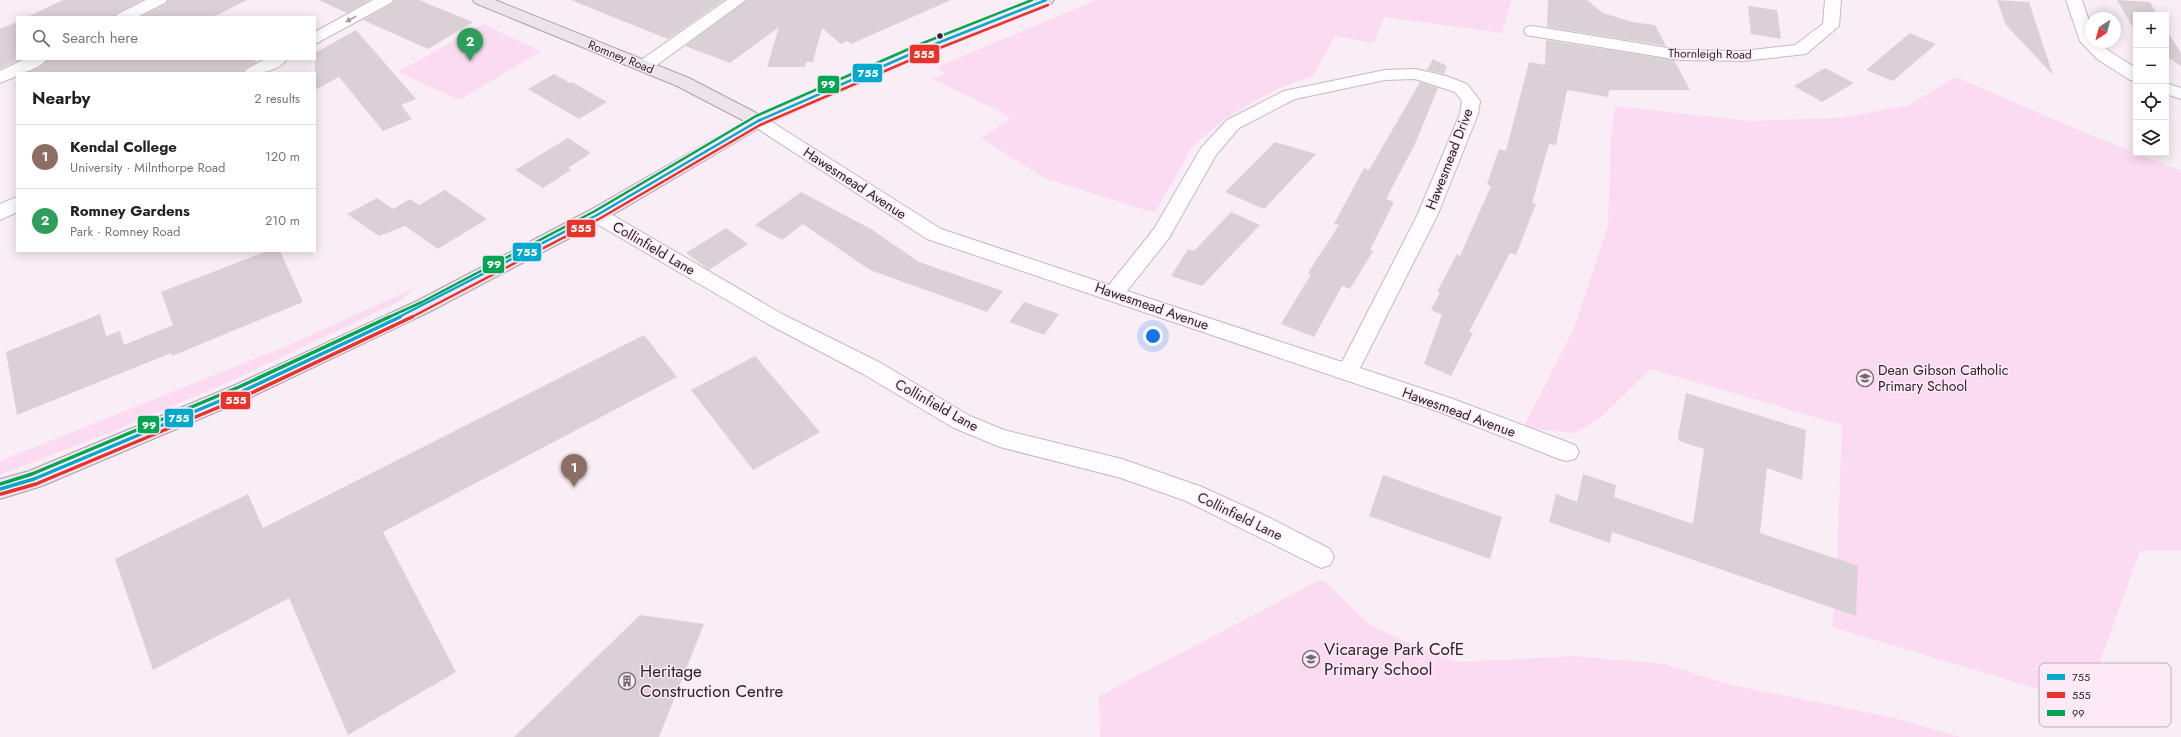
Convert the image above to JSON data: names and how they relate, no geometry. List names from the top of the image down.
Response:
{
  "streets": {
    "main road": ["Romney Road"],
    "street": [
      "Thornleigh Road",
      "Hawesmead Drive",
      "Hawesmead Avenue",
      "Collinfield Lane"
    ]
  },
  "crossings": [
    ["Romney Road", "Hawesmead Avenue"],
    ["Hawesmead Drive", "Hawesmead Avenue"]
  ],
  "places": {
    "school or university": ["Dean Gibson Catholic Primary School", "Vicarage Park CofE Primary School"],
    "building": ["Heritage Construction Centre"]
  },
  "lines": ["transit line 755", "transit line 99", "transit line 555"],
  "legend": ["755", "555", "99"],
  "north": "bottom left",
  "page": {
    "map_buttons": ["+", "−"],
    "search": "Search here",
    "pins": ["2", "1"],
    "heading": ["Nearby", "2 results"],
    "list": [
      {
        "mark": "1",
        "name": "Kendal College",
        "note": "University · Milnthorpe Road",
        "value": "120 m"
      },
      {
        "mark": "2",
        "name": "Romney Gardens",
        "note": "Park · Romney Road",
        "value": "210 m"
      }
    ]
  }
}
